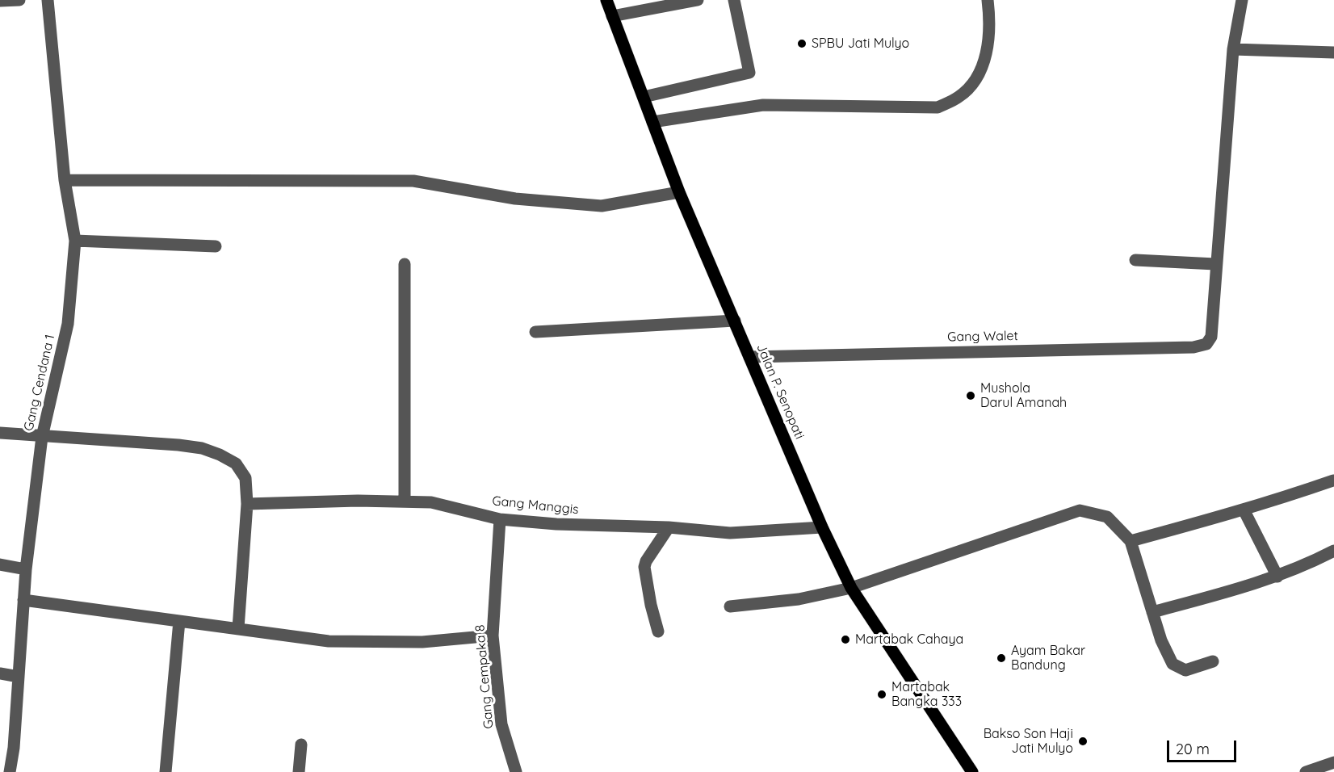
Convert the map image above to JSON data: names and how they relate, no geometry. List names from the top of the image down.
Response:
{
  "streets": {
    "main road": ["Jalan P. Senopati"],
    "street": [
      "Gang Walet",
      "Gang Cendana 1",
      "Gang Manggis",
      "Gang Cempaka 8"
    ]
  },
  "crossings": [
    ["Gang Walet", "Jalan P. Senopati"],
    ["Jalan P. Senopati", "Gang Manggis"],
    ["Gang Manggis", "Gang Cempaka 8"]
  ],
  "places": [
    "SPBU Jati Mulyo",
    "Mushola Darul Amanah",
    "Martabak Cahaya",
    "Ayam Bakar Bandung",
    "Martabak Bangka 333",
    "Bakso Son Haji Jati Mulyo"
  ],
  "scale_bar": "20 m"
}
